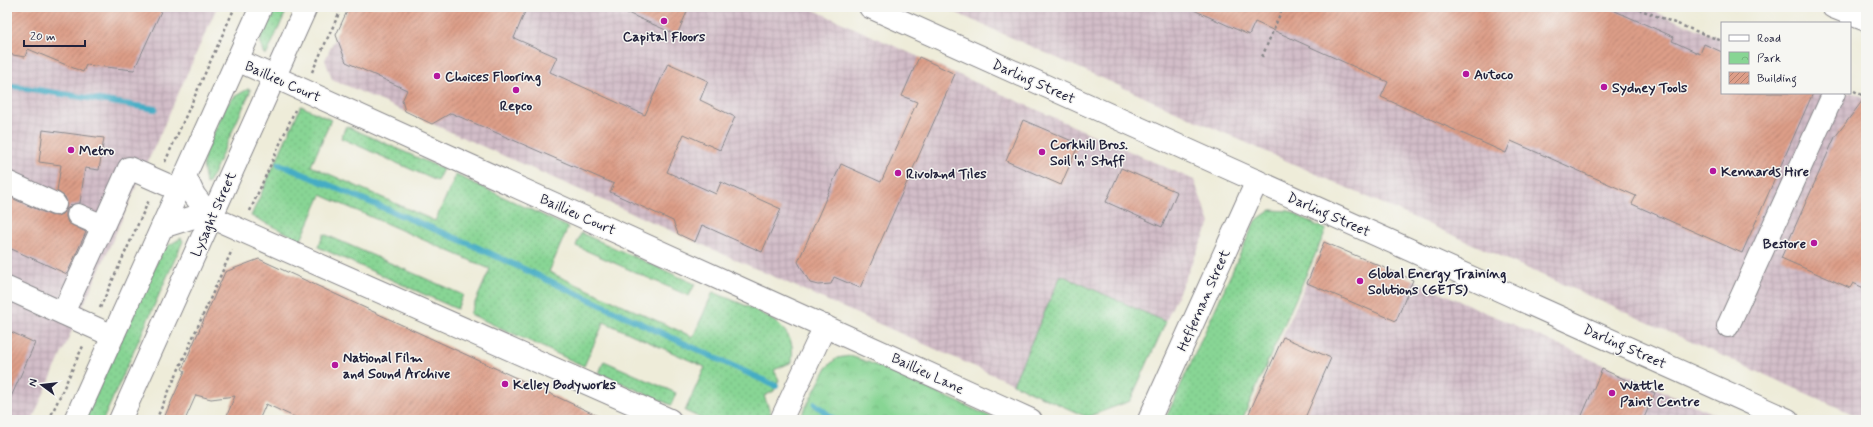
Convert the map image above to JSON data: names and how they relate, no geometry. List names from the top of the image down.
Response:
{
  "streets": {
    "street": [
      "Baillieu Court",
      "Darling Street",
      "Lysaght Street",
      "Heffernan Street",
      "Baillieu Lane"
    ]
  },
  "crossings": [
    ["Baillieu Court", "Lysaght Street"],
    ["Baillieu Court", "Baillieu Lane"],
    ["Darling Street", "Heffernan Street"]
  ],
  "places": [
    "Capital Floors",
    "Autoco",
    "Choices Flooring",
    "Sydney Tools",
    "Repco",
    "Metro",
    "Corkhill Bros. Soil 'n' Stuff",
    "Kennards Hire",
    "Rivoland Tiles",
    "Bestore",
    "Global Energy Training Solutions (GETS)",
    "National Film and Sound Archive",
    "Kelley Bodyworks",
    "Wattle Paint Centre"
  ],
  "legend": ["Road", "Park", "Building"],
  "scale_bar": "20 m",
  "north": "left"
}
